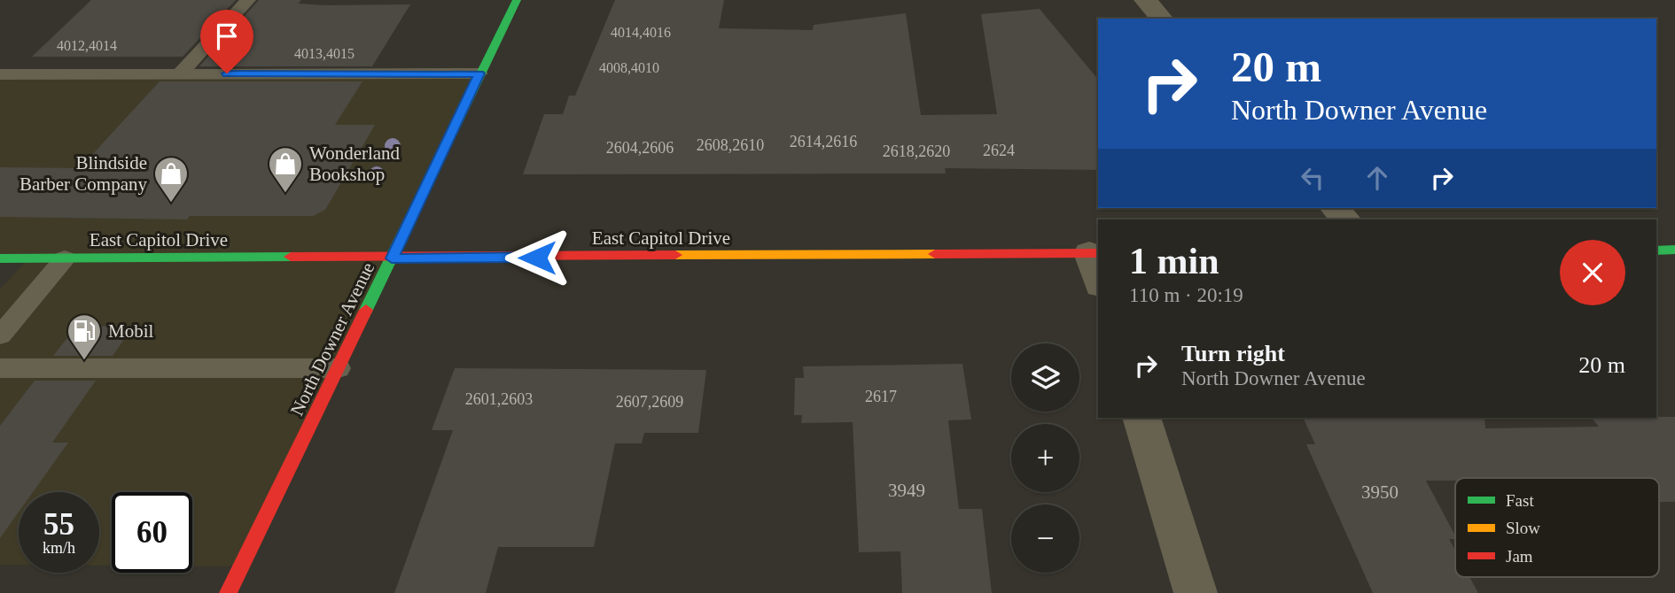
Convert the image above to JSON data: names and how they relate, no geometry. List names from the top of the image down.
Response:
{
  "streets": {
    "main road": ["East Capitol Drive", "North Downer Avenue"]
  },
  "crossings": [
    ["East Capitol Drive", "North Downer Avenue"]
  ],
  "places": {
    "shop": ["Wonderland Bookshop", "Blindside Barber Company"],
    "fuel station": ["Mobil"]
  },
  "house_numbers": [
    "4014,4016",
    "4012,4014",
    "4013,4015",
    "4008,4010",
    "2614,2616",
    "2608,2610",
    "2604,2606",
    "2624",
    "2618,2620",
    "2617",
    "2601,2603",
    "2607,2609",
    "3949",
    "3950"
  ],
  "legend": ["Fast", "Slow", "Jam"],
  "page": {
    "turn": ["20 m", "North Downer Avenue"],
    "heading": ["1 min", "110 m · 20:19"],
    "list": [
      {
        "name": "Turn right",
        "note": "North Downer Avenue",
        "value": "20 m"
      }
    ],
    "map_buttons": ["+", "−"],
    "speed": "55 km/h",
    "limit": "60"
  }
}
